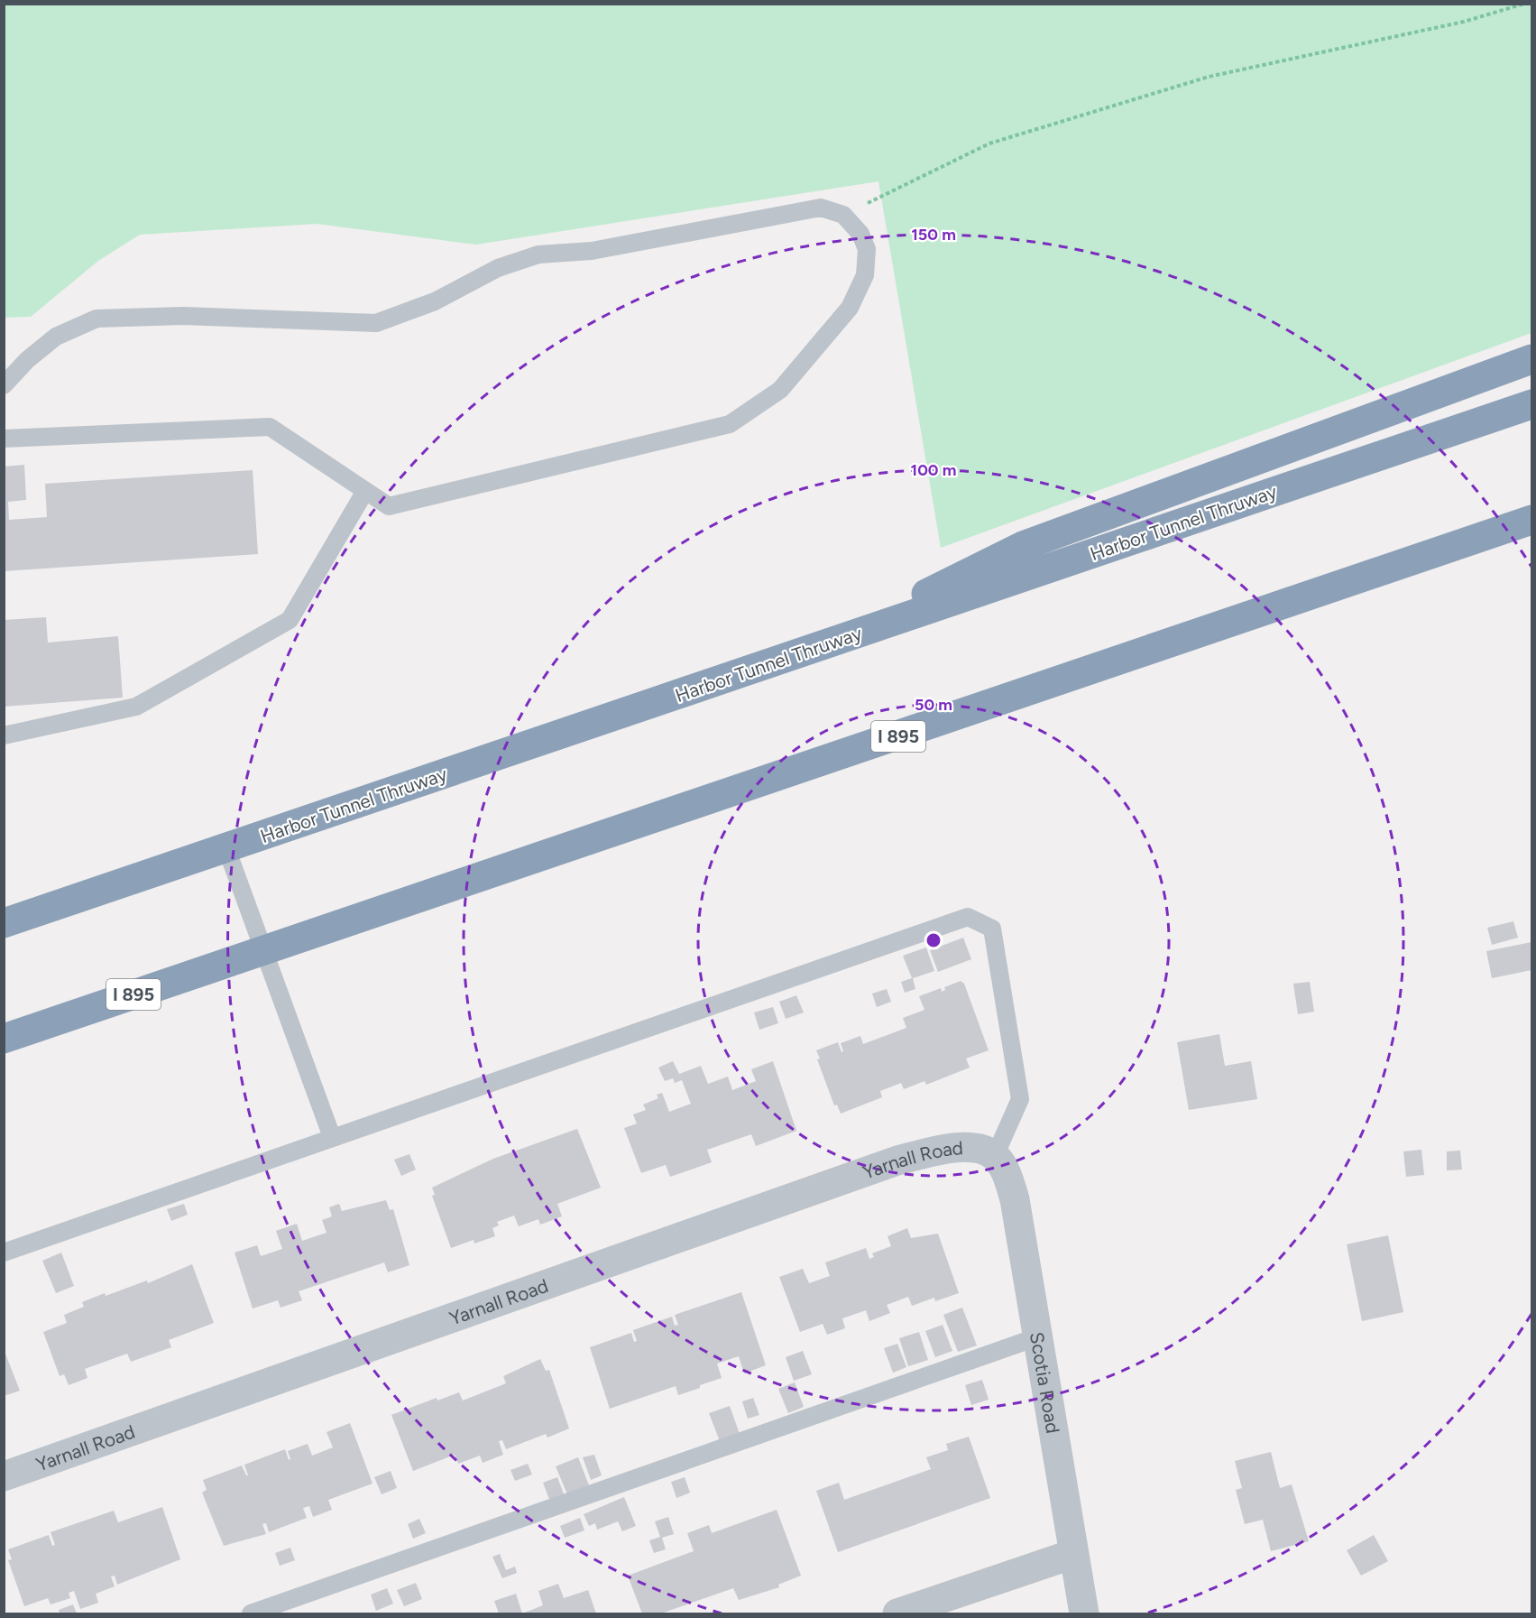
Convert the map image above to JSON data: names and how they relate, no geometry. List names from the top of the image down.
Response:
{
  "streets": {
    "highway": ["Harbor Tunnel Thruway", "I 895"],
    "street": ["Yarnall Road", "Scotia Road"]
  },
  "crossings": [
    ["Yarnall Road", "Scotia Road"]
  ],
  "rings": ["150 m", "100 m", "50 m"]
}
